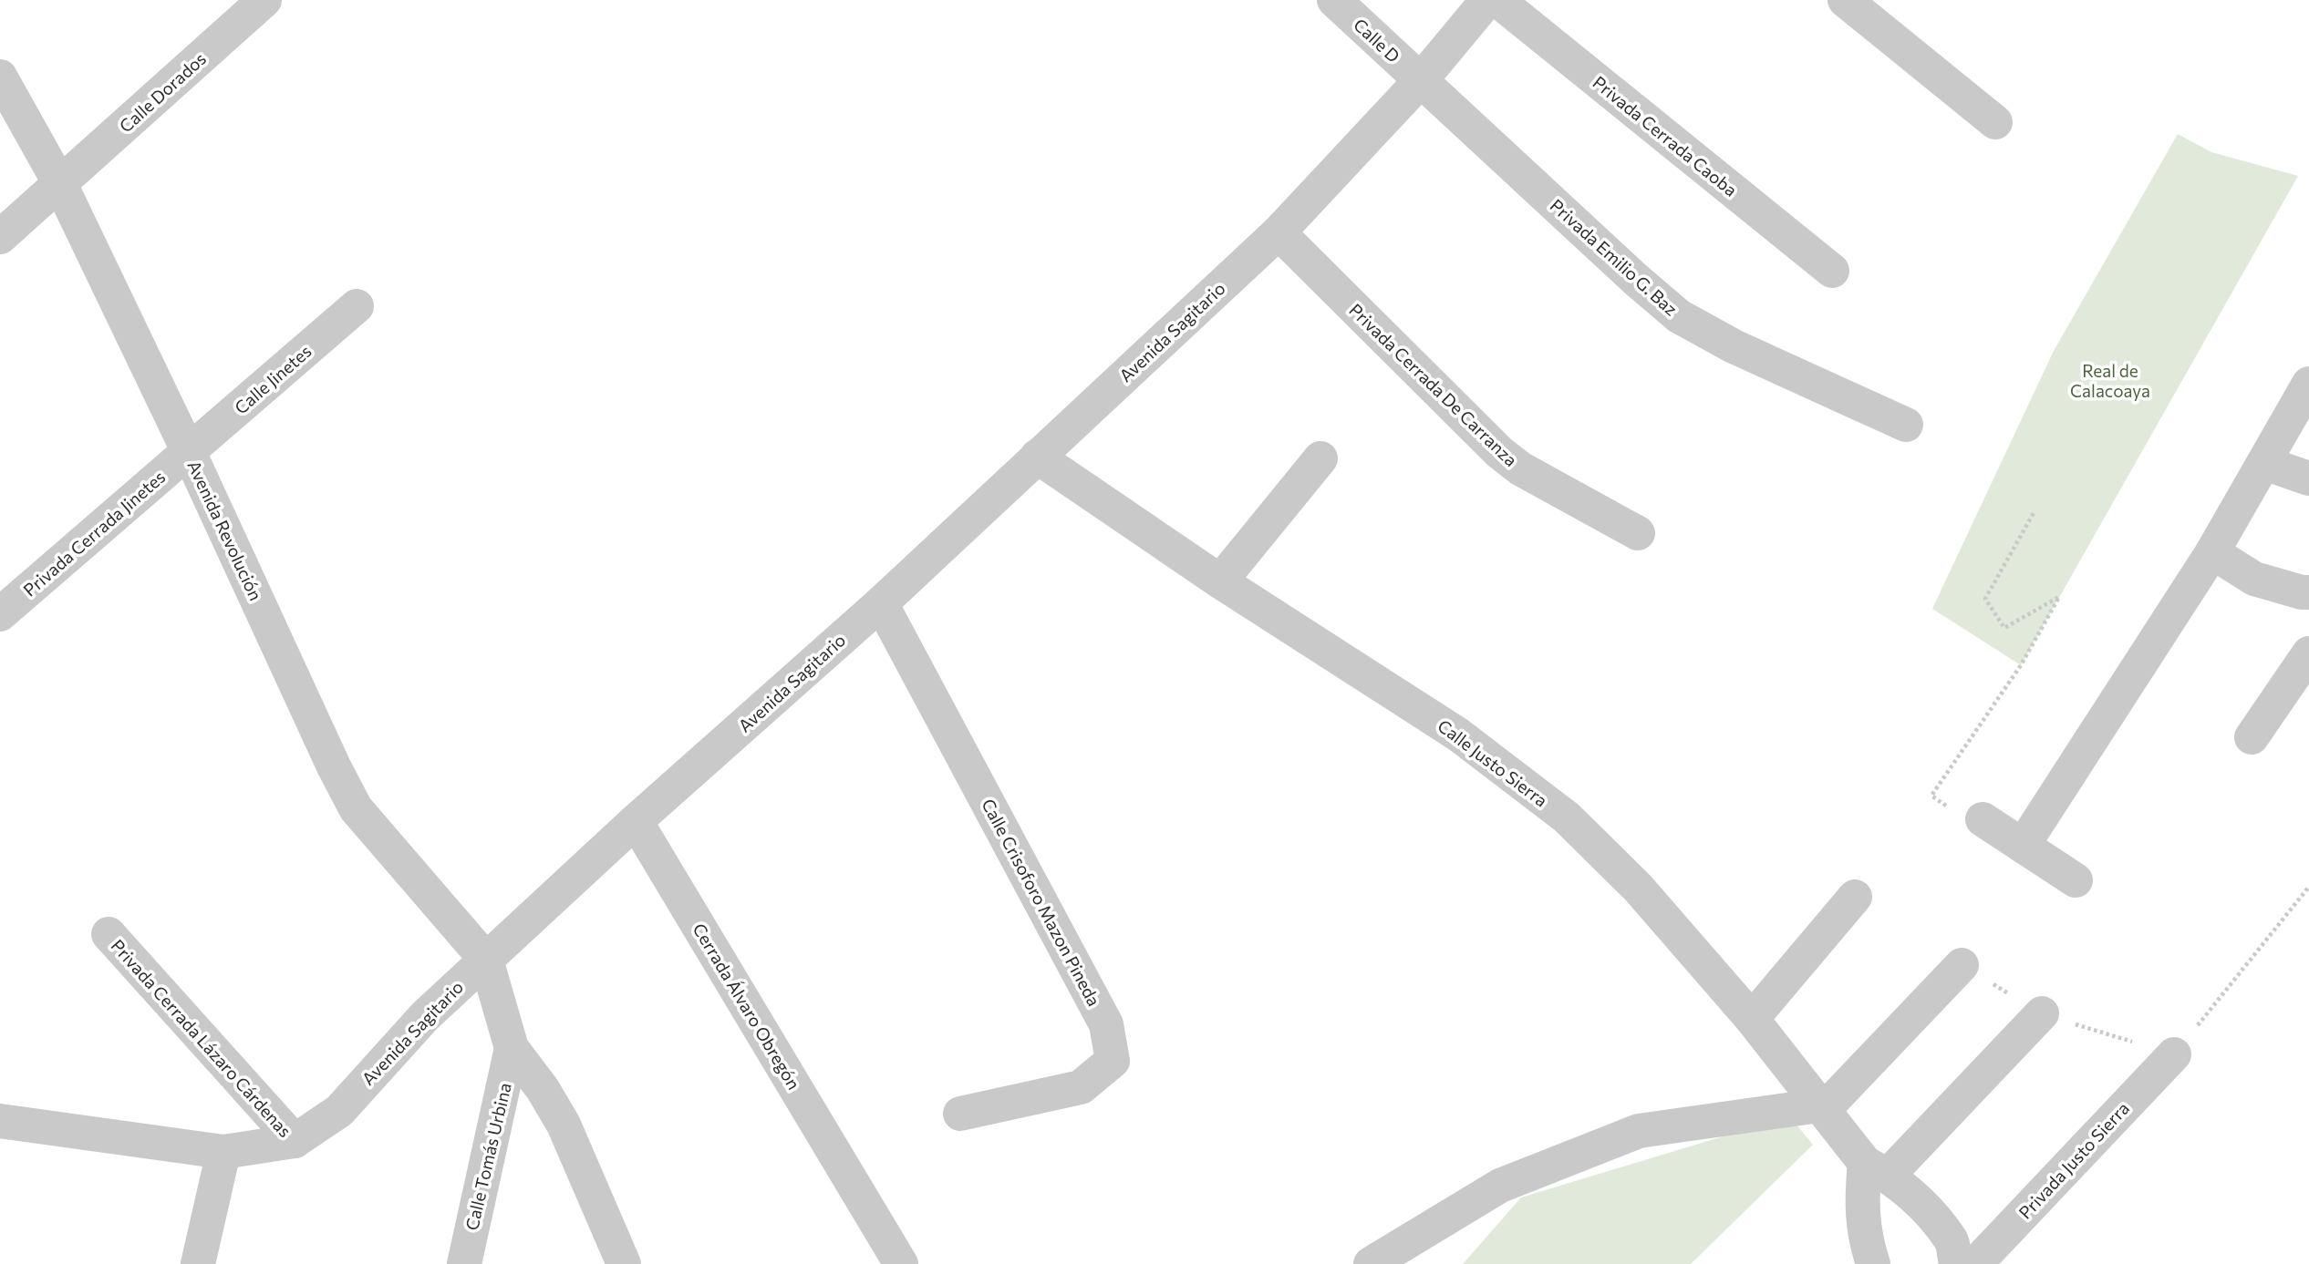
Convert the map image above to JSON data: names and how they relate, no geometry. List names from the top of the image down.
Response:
{
  "streets": {
    "street": [
      "Calle D",
      "Calle Dorados",
      "Privada Cerrada Caoba",
      "Privada Emilio G. Baz",
      "Avenida Sagitario",
      "Calle Jinetes",
      "Privada Cerrada De Carranza",
      "Avenida Revolución",
      "Privada Cerrada Jinetes",
      "Calle Justo Sierra",
      "Calle Crisoforo Mazon Pineda",
      "Cerrada Álvaro Obregón",
      "Privada Cerrada Lázaro Cárdenas",
      "Calle Tomás Urbina",
      "Privada Justo Sierra"
    ]
  },
  "crossings": [
    ["Calle D", "Privada Emilio G. Baz"],
    ["Calle D", "Avenida Sagitario"],
    ["Calle Dorados", "Avenida Revolución"],
    ["Privada Emilio G. Baz", "Avenida Sagitario"],
    ["Avenida Sagitario", "Privada Cerrada De Carranza"],
    ["Avenida Sagitario", "Avenida Revolución"],
    ["Avenida Sagitario", "Calle Justo Sierra"],
    ["Avenida Sagitario", "Calle Crisoforo Mazon Pineda"],
    ["Avenida Sagitario", "Cerrada Álvaro Obregón"],
    ["Avenida Sagitario", "Privada Cerrada Lázaro Cárdenas"],
    ["Calle Jinetes", "Avenida Revolución"],
    ["Calle Jinetes", "Privada Cerrada Jinetes"],
    ["Avenida Revolución", "Privada Cerrada Jinetes"]
  ],
  "parks": ["Real de Calacoaya"]
}
